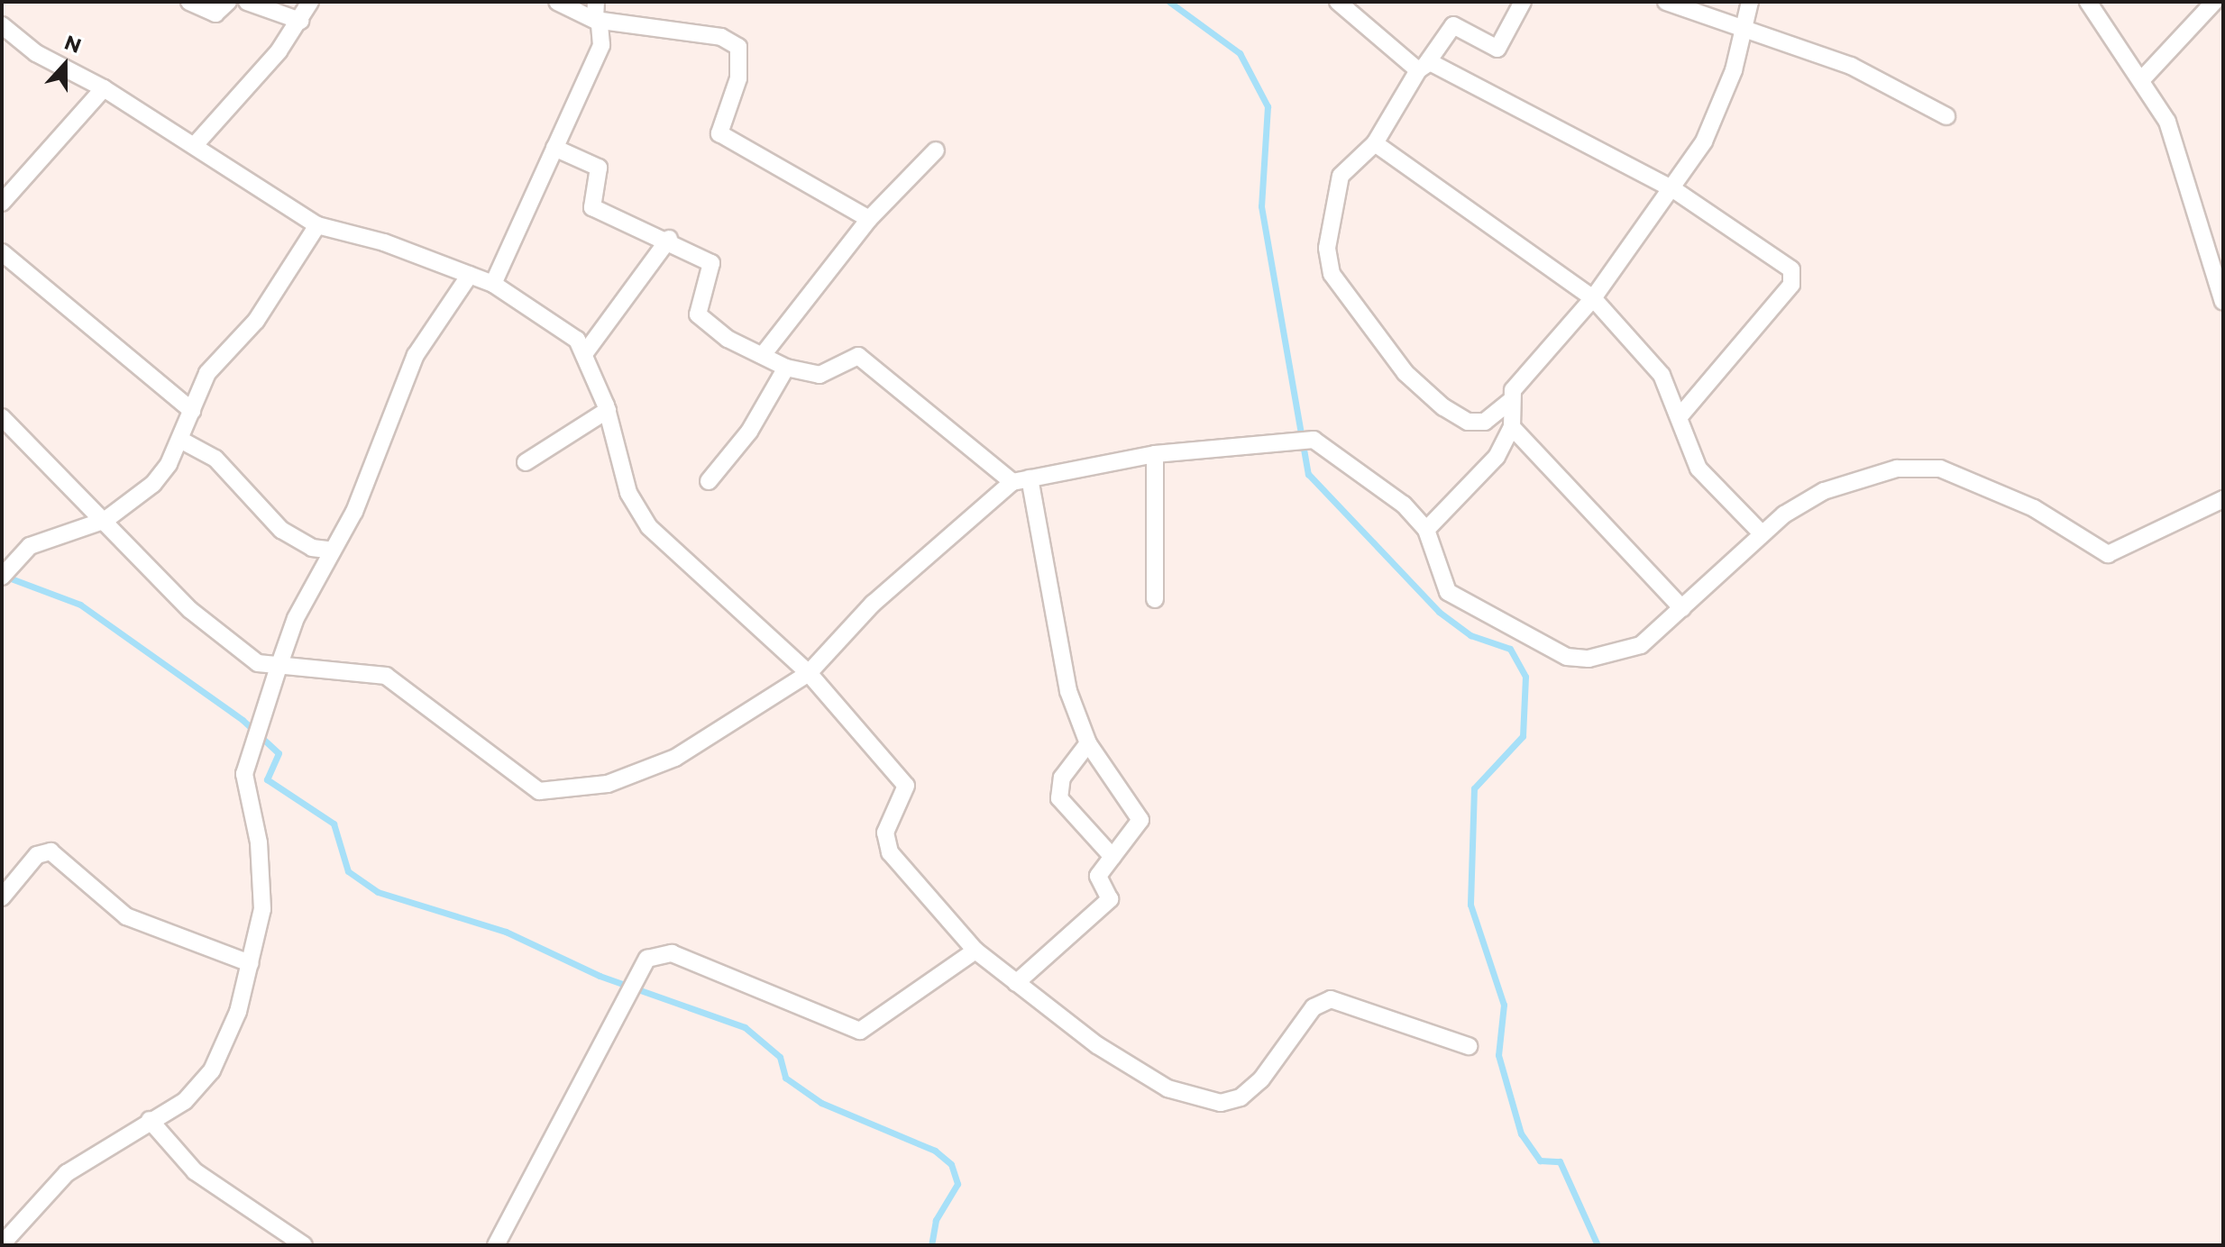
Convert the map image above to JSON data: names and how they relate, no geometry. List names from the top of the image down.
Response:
{
  "north": "top"
}
